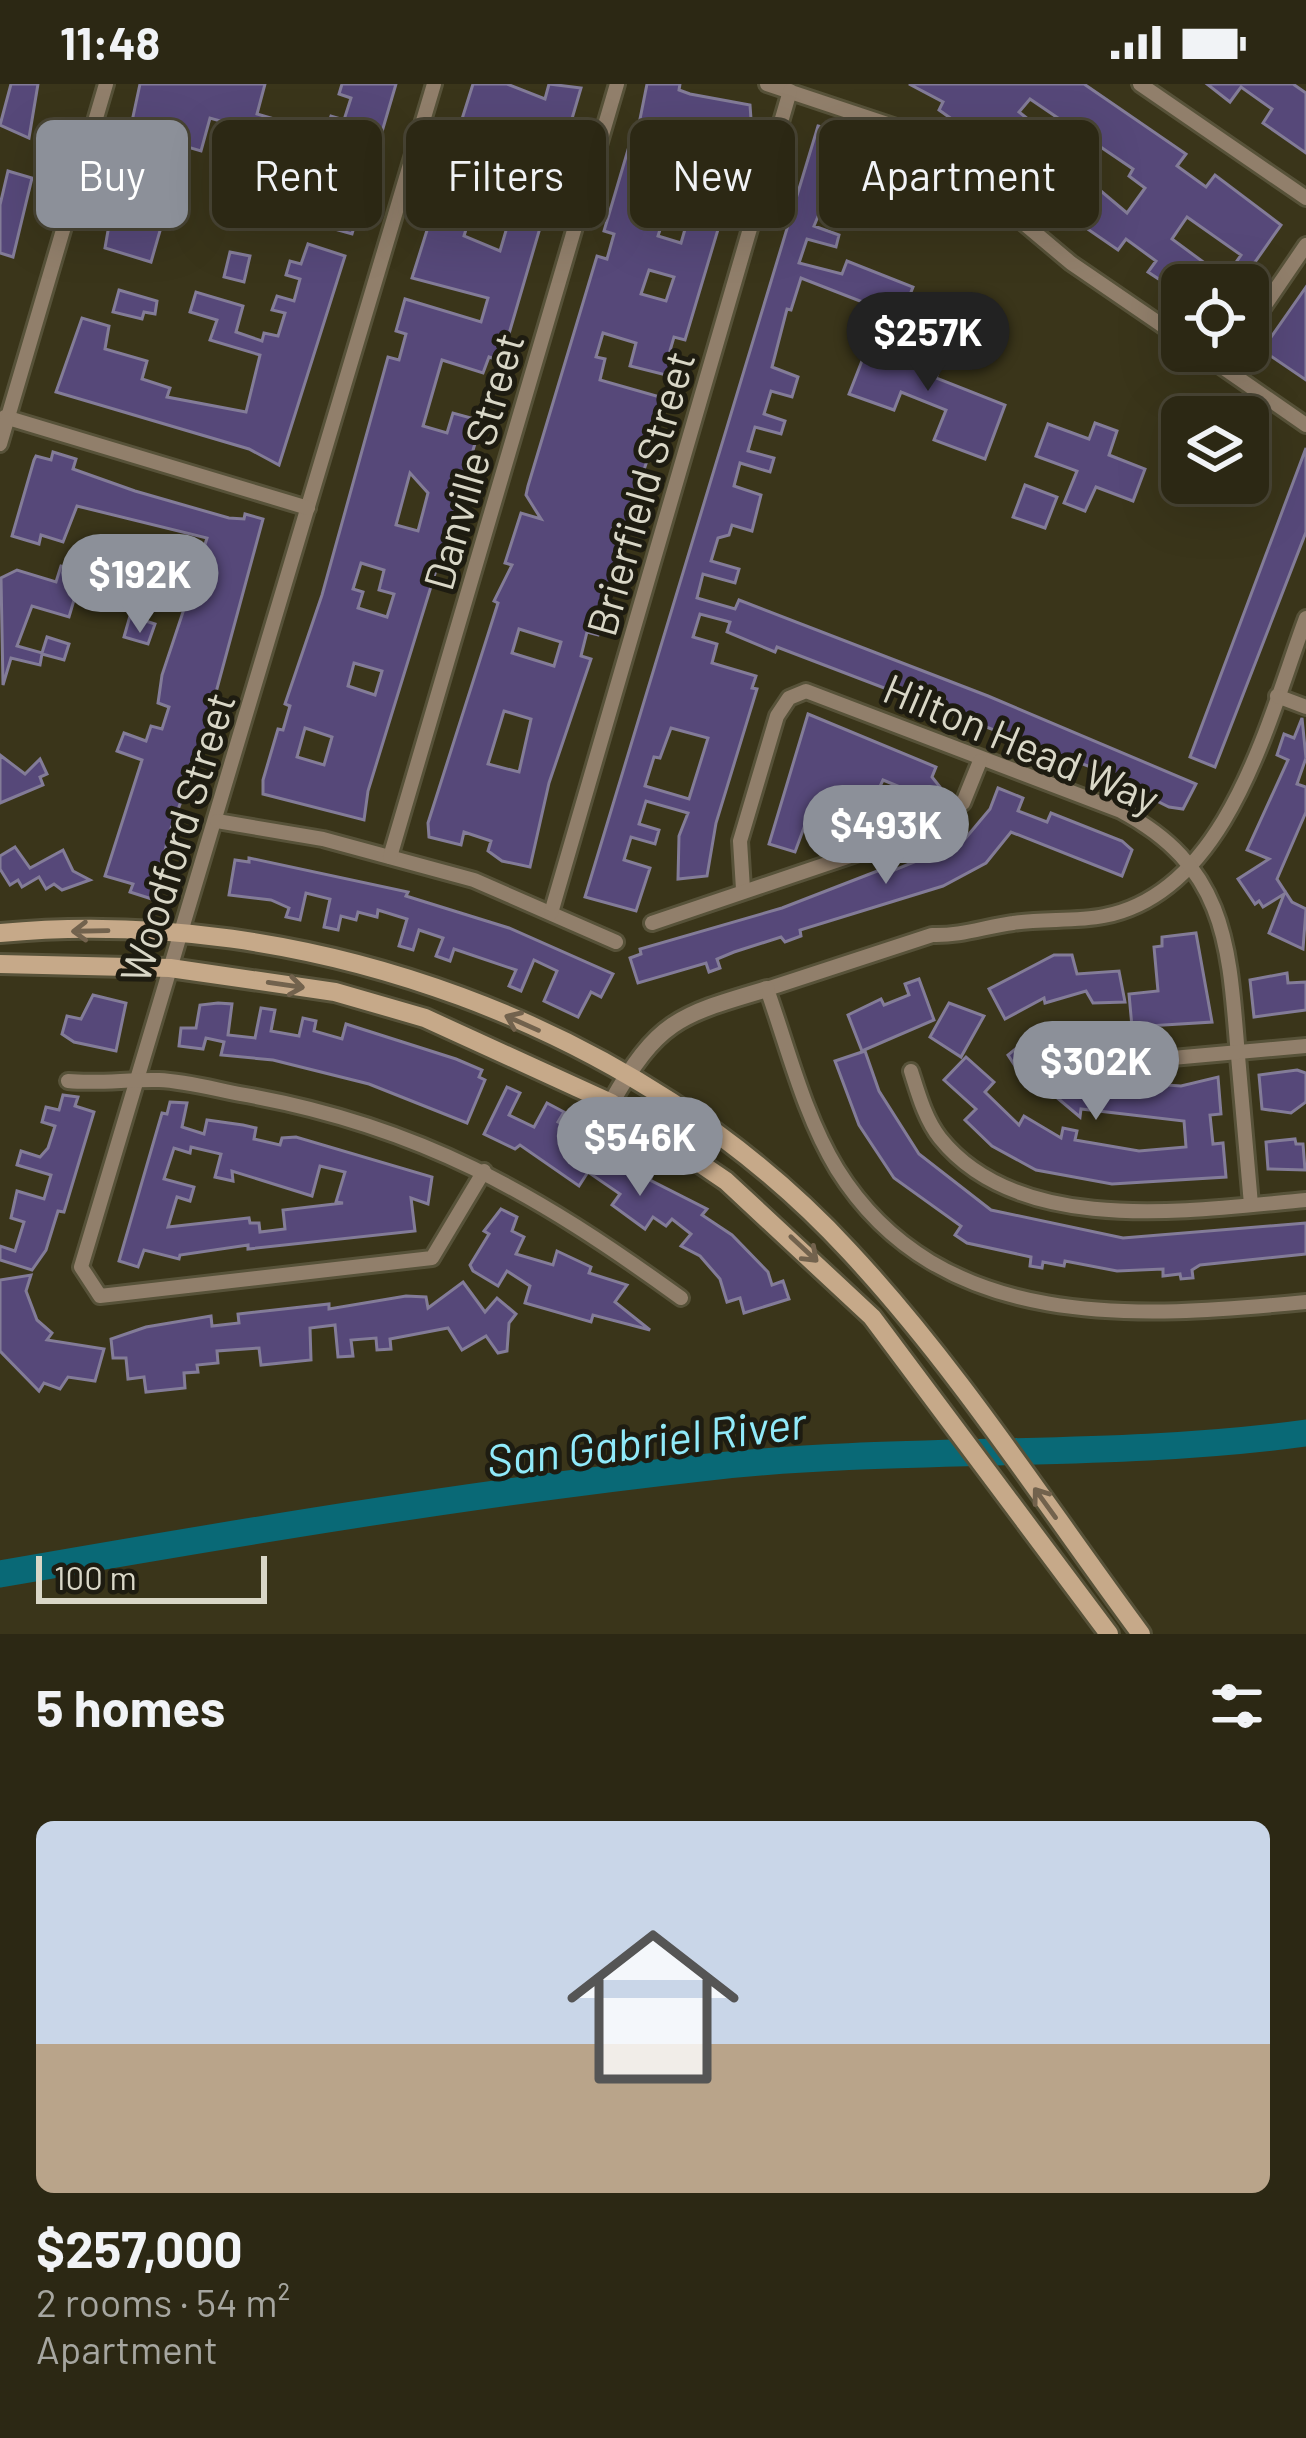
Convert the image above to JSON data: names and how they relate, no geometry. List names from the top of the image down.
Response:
{
  "streets": {
    "street": [
      "Danville Street",
      "Brierfield Street",
      "Hilton Head Way",
      "Woodford Street"
    ]
  },
  "water": ["San Gabriel River"],
  "scale_bar": "100 m",
  "page": {
    "status": "11:48",
    "chip": [
      "Buy",
      "Rent",
      "Filters",
      "New",
      "Apartment"
    ],
    "price": [
      "$257K",
      "$192K",
      "$493K",
      "$302K",
      "$546K"
    ],
    "scale": "100 m",
    "heading": "5 homes",
    "list": [
      {
        "name": "$257,000",
        "note": "2 rooms · 54 m² · Apartment"
      }
    ]
  }
}
